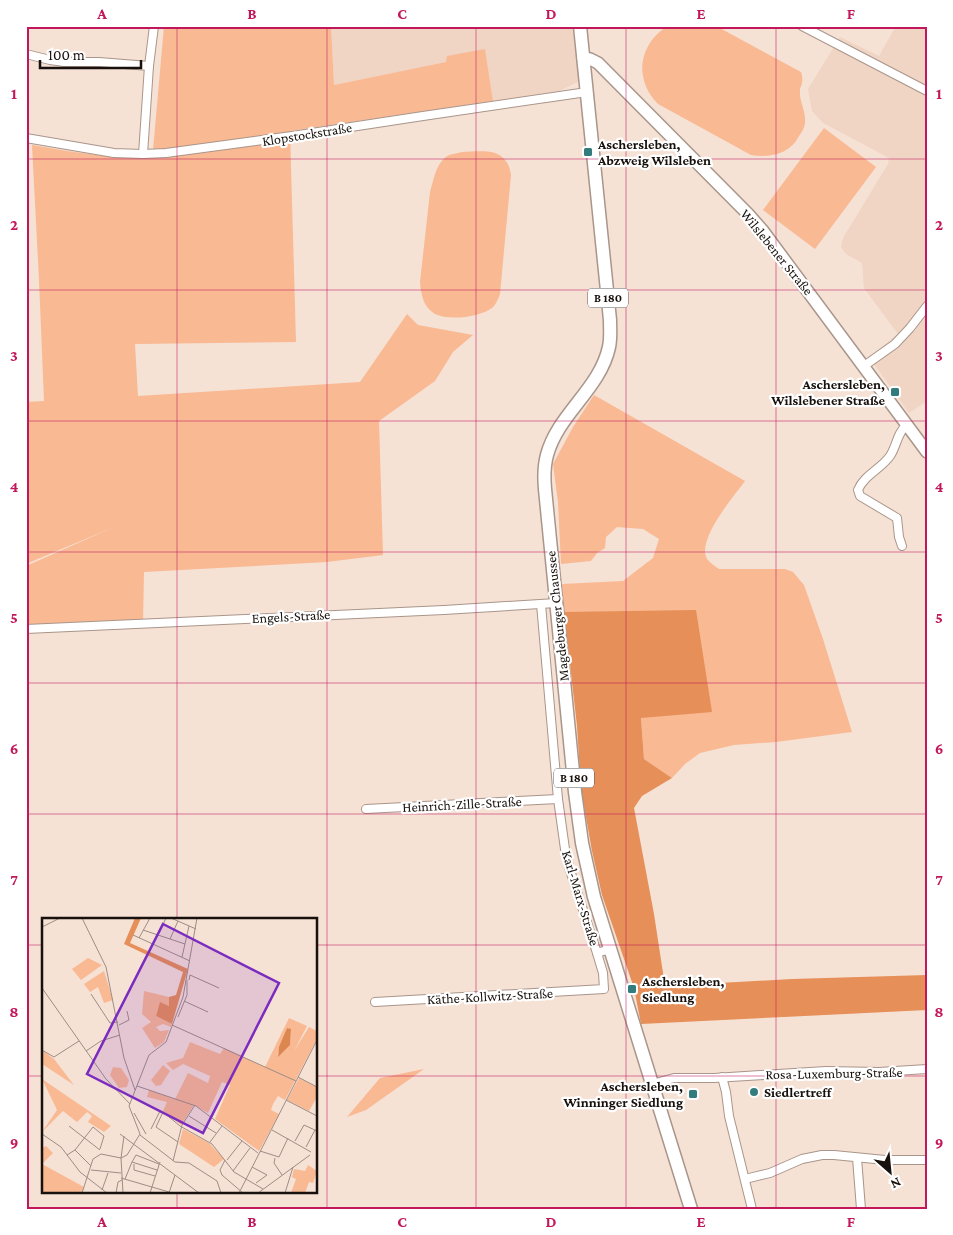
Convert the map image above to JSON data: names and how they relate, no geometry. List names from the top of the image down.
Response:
{
  "streets": {
    "main road": ["B 180", "Magdeburger Chaussee"],
    "street": [
      "Klopstockstraße",
      "Wilslebener Straße",
      "Engels-Straße",
      "Heinrich-Zille-Straße",
      "Karl-Marx-Straße",
      "Käthe-Kollwitz-Straße",
      "Rosa-Luxemburg-Straße"
    ]
  },
  "crossings": [
    ["Klopstockstraße", "Magdeburger Chaussee"],
    ["Wilslebener Straße", "Magdeburger Chaussee"],
    ["Engels-Straße", "Magdeburger Chaussee"],
    ["Engels-Straße", "Karl-Marx-Straße"],
    ["Magdeburger Chaussee", "Karl-Marx-Straße"],
    ["Magdeburger Chaussee", "Rosa-Luxemburg-Straße"],
    ["Heinrich-Zille-Straße", "Karl-Marx-Straße"],
    ["Karl-Marx-Straße", "Käthe-Kollwitz-Straße"]
  ],
  "places": {
    "transit": [
      "Aschersleben, Abzweig Wilsleben",
      "Aschersleben, Wilslebener Straße",
      "Aschersleben, Siedlung",
      "Aschersleben, Winninger Siedlung"
    ],
    "other": ["Siedlertreff"]
  },
  "scale_bar": "100 m",
  "north": "bottom right",
  "grid": {
    "columns": [
      "A",
      "B",
      "C",
      "D",
      "E",
      "F"
    ],
    "rows": [
      "1",
      "2",
      "3",
      "4",
      "5",
      "6",
      "7",
      "8",
      "9"
    ]
  }
}
